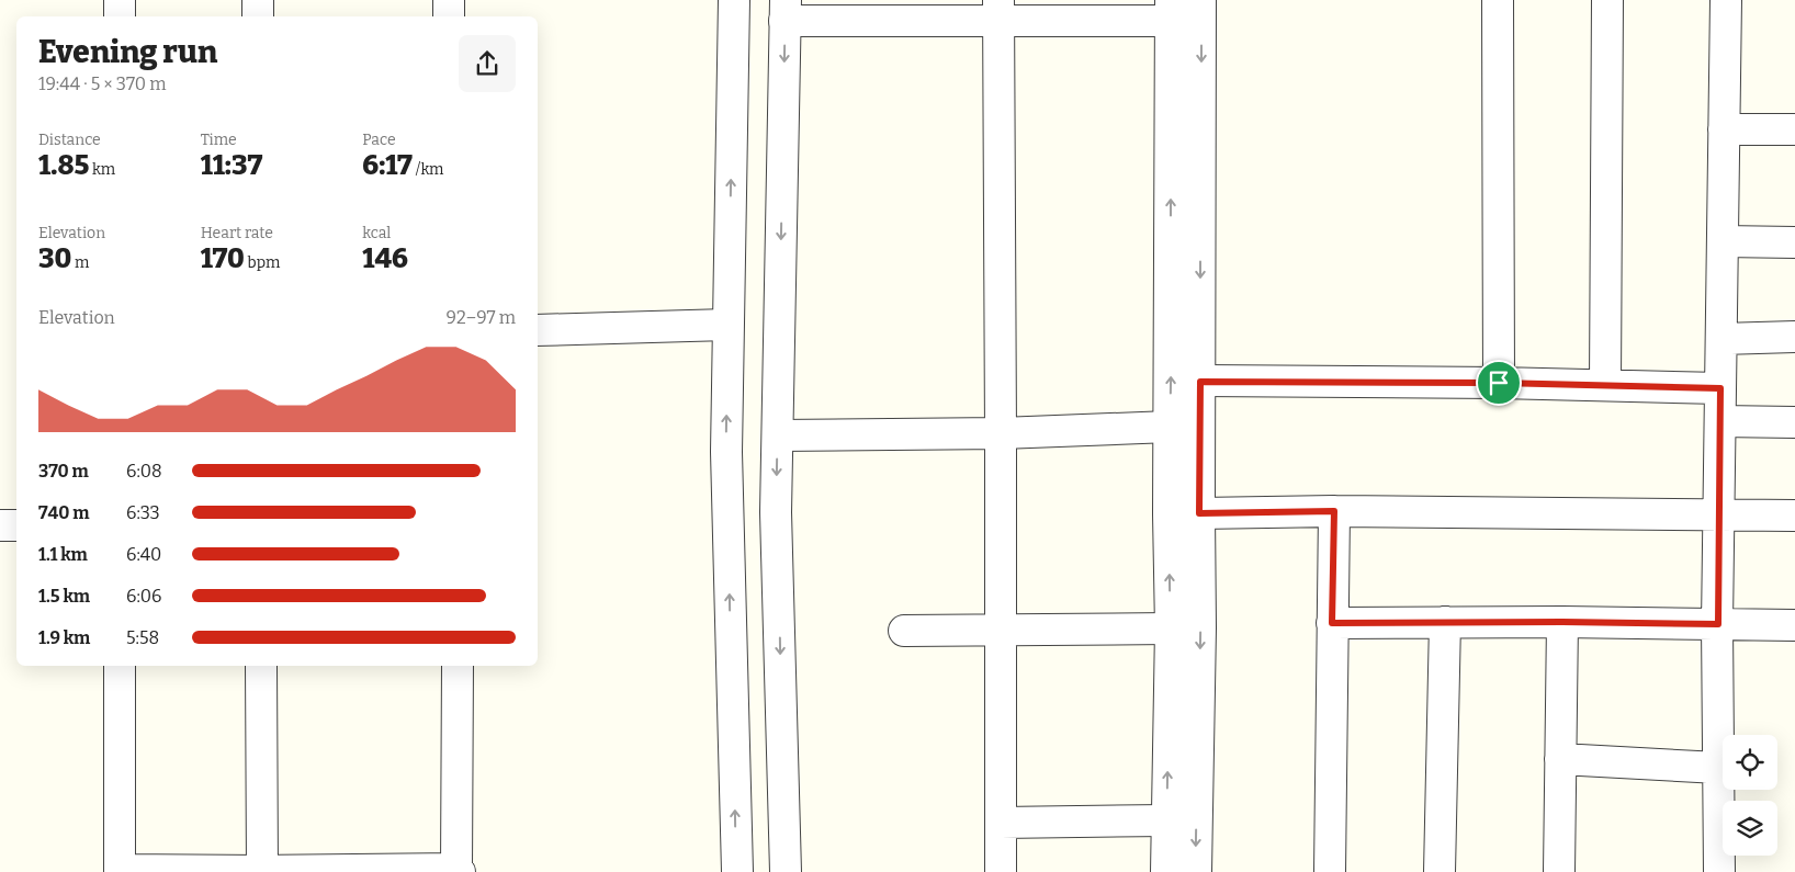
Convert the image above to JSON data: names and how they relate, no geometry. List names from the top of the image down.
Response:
{
  "page": {
    "heading": ["Evening run", "19:44 · 5 × 370 m"],
    "stats": [
      ["Distance", "1.85 km"],
      ["Time", "11:37"],
      ["Pace", "6:17 /km"],
      ["Elevation", "30 m"],
      ["Heart rate", "170 bpm"],
      ["kcal", "146"]
    ],
    "chart": ["Elevation", "92–97 m"],
    "list": [
      {
        "name": "370 m",
        "note": "6:08"
      },
      {
        "name": "740 m",
        "note": "6:33"
      },
      {
        "name": "1.1 km",
        "note": "6:40"
      },
      {
        "name": "1.5 km",
        "note": "6:06"
      },
      {
        "name": "1.9 km",
        "note": "5:58"
      }
    ]
  }
}
